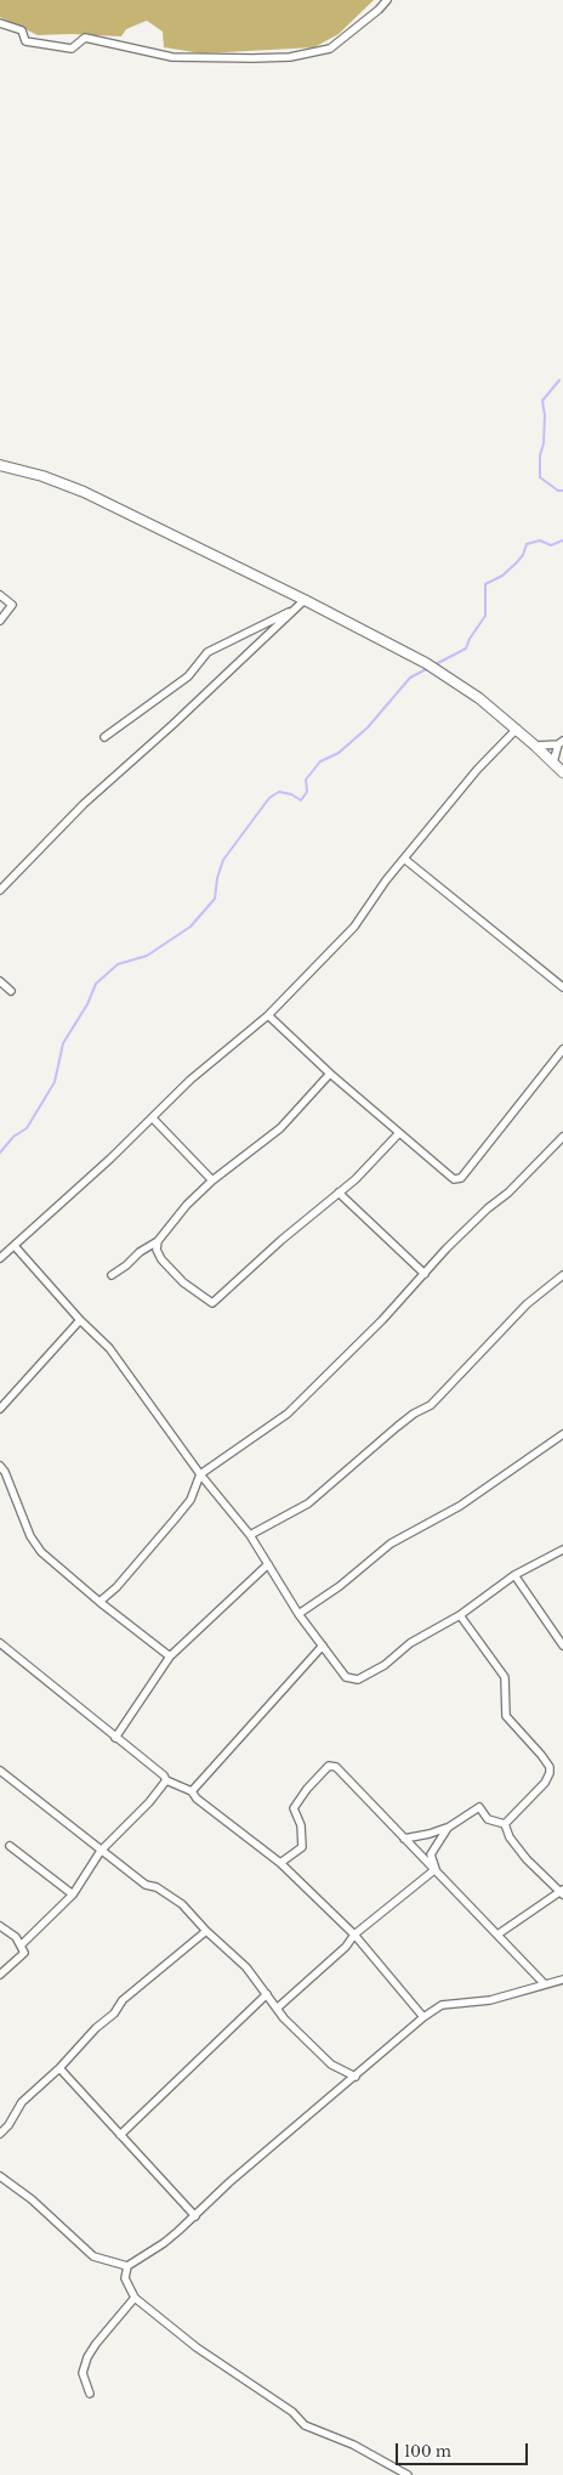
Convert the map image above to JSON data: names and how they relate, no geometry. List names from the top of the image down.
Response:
{
  "scale_bar": "100 m"
}
